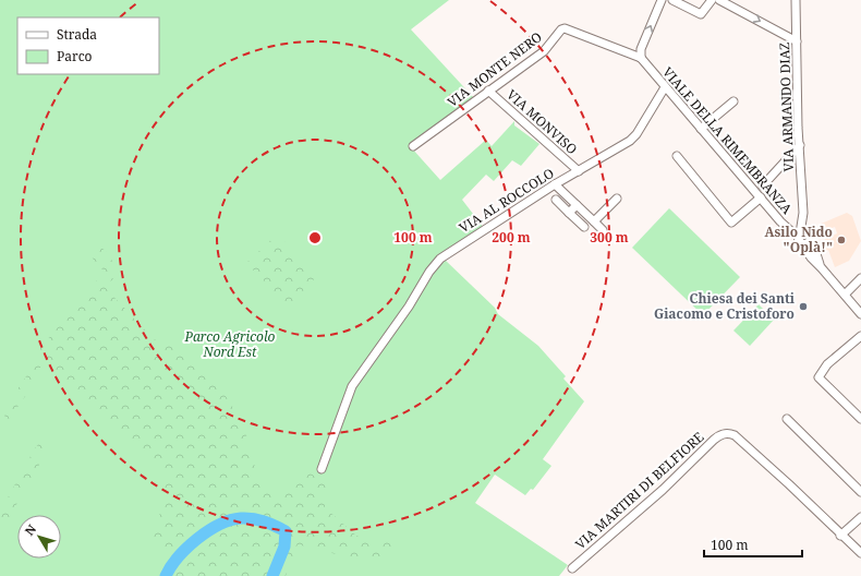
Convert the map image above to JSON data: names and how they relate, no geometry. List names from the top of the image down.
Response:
{
  "streets": {
    "street": [
      "VIA MONTE NERO",
      "VIA ARMANDO DIAZ",
      "VIA MONVISO",
      "VIALE DELLA RIMEMBRANZA",
      "VIA AL ROCCOLO",
      "VIA MARTIRI DI BELFIORE"
    ]
  },
  "crossings": [
    ["VIA MONTE NERO", "VIA MONVISO"],
    ["VIA MONTE NERO", "VIALE DELLA RIMEMBRANZA"],
    ["VIA ARMANDO DIAZ", "VIALE DELLA RIMEMBRANZA"],
    ["VIA MONVISO", "VIA AL ROCCOLO"],
    ["VIALE DELLA RIMEMBRANZA", "VIA AL ROCCOLO"]
  ],
  "parks": ["Parco Agricolo Nord Est"],
  "places": ["Asilo Nido \"Oplà!\"", "Chiesa dei Santi Giacomo e Cristoforo"],
  "legend": ["Strada", "Parco"],
  "scale_bar": "100 m",
  "north": "top left",
  "rings": ["100 m", "200 m", "300 m"]
}
